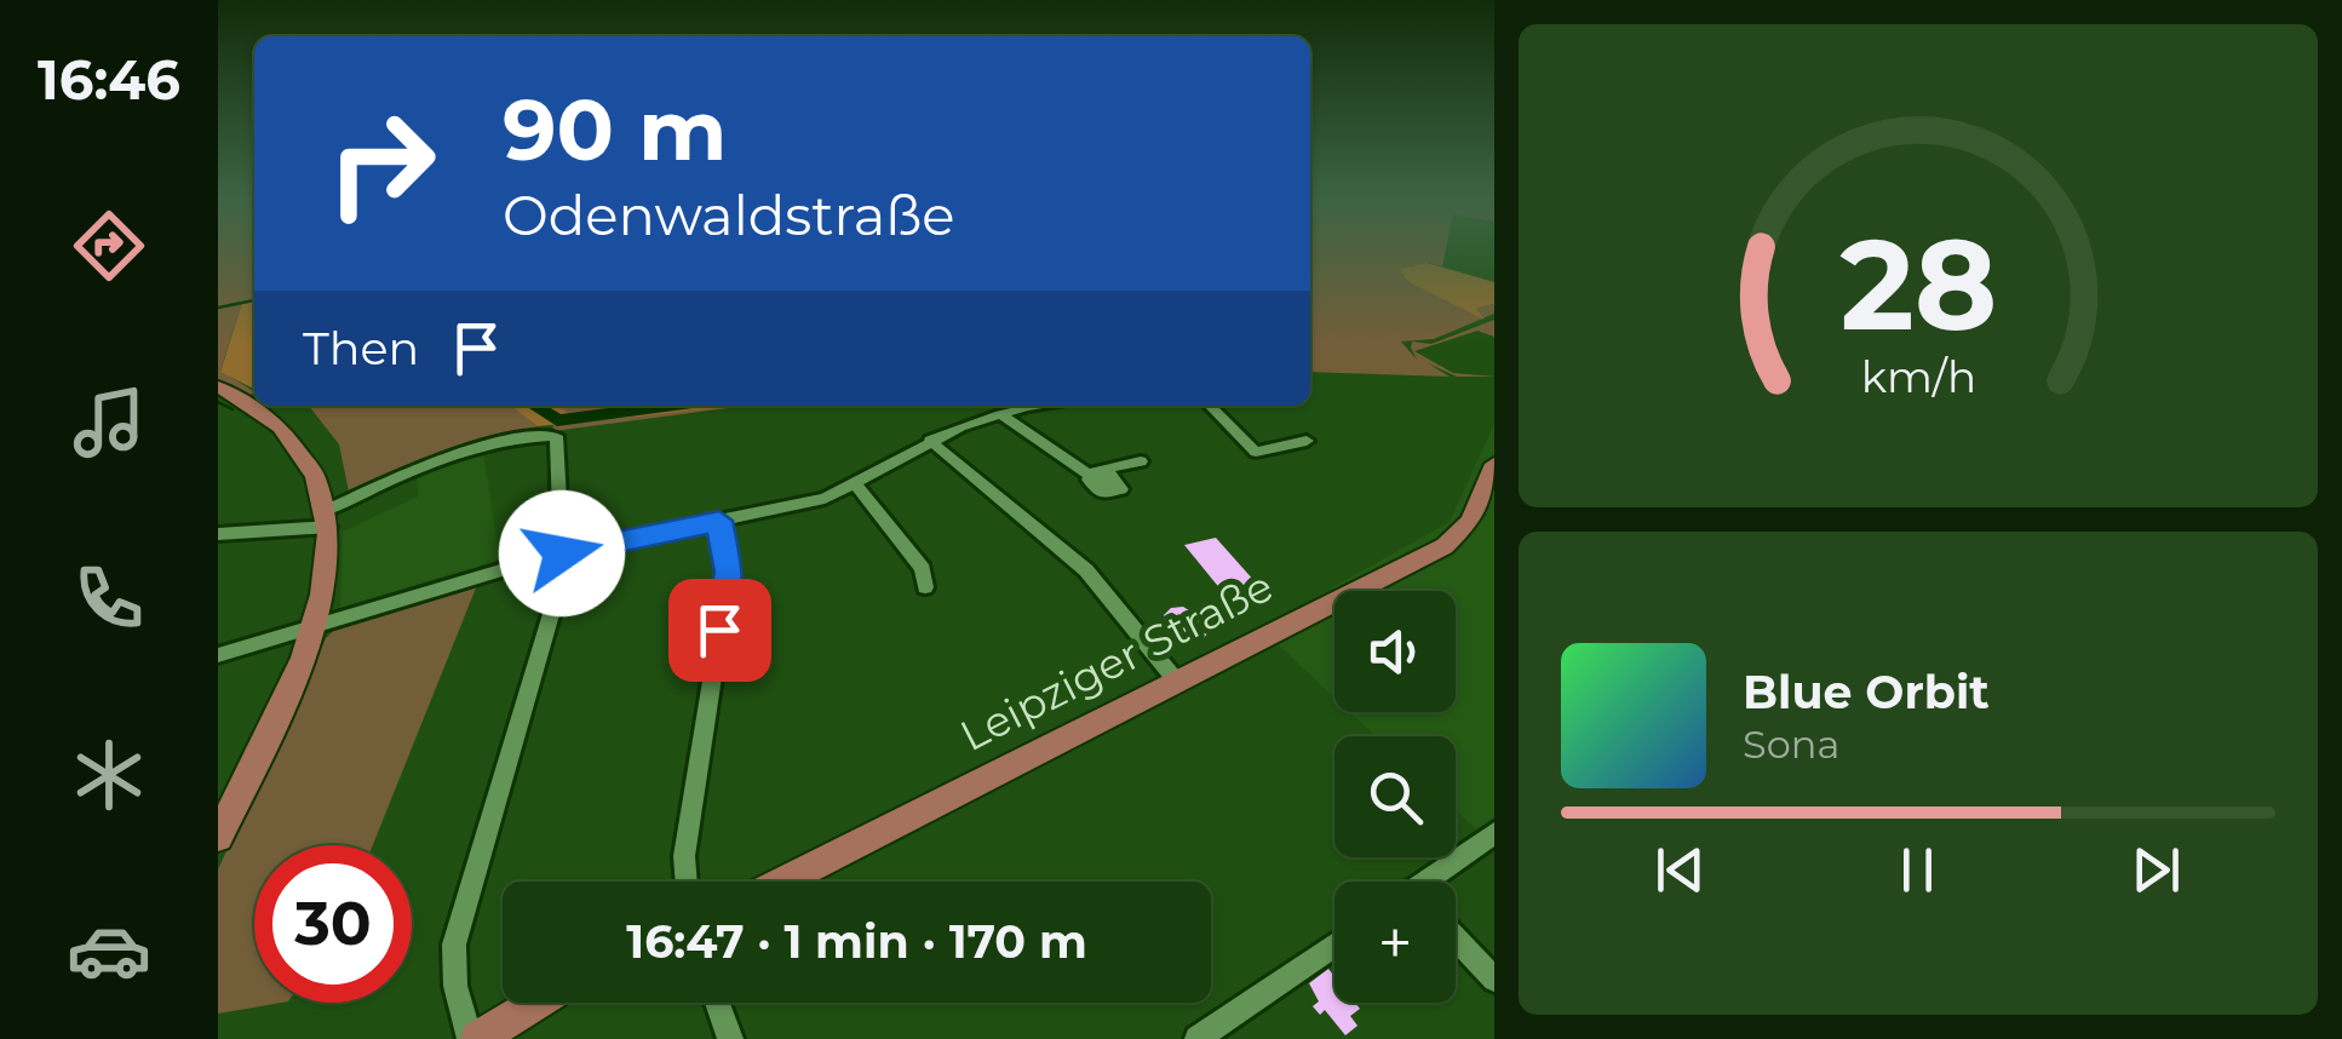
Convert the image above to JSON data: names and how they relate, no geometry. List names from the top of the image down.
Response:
{
  "streets": {
    "main road": ["Leipziger Straße"]
  },
  "page": {
    "tabs": "16:46",
    "turn": ["90 m", "Odenwaldstraße"],
    "then": "Then",
    "map_buttons": "+",
    "song": ["Blue Orbit", "Sona"],
    "limit": "30",
    "trip": "16:47 · 1 min · 170 m",
    "gauge": ["28", "km/h"]
  }
}
